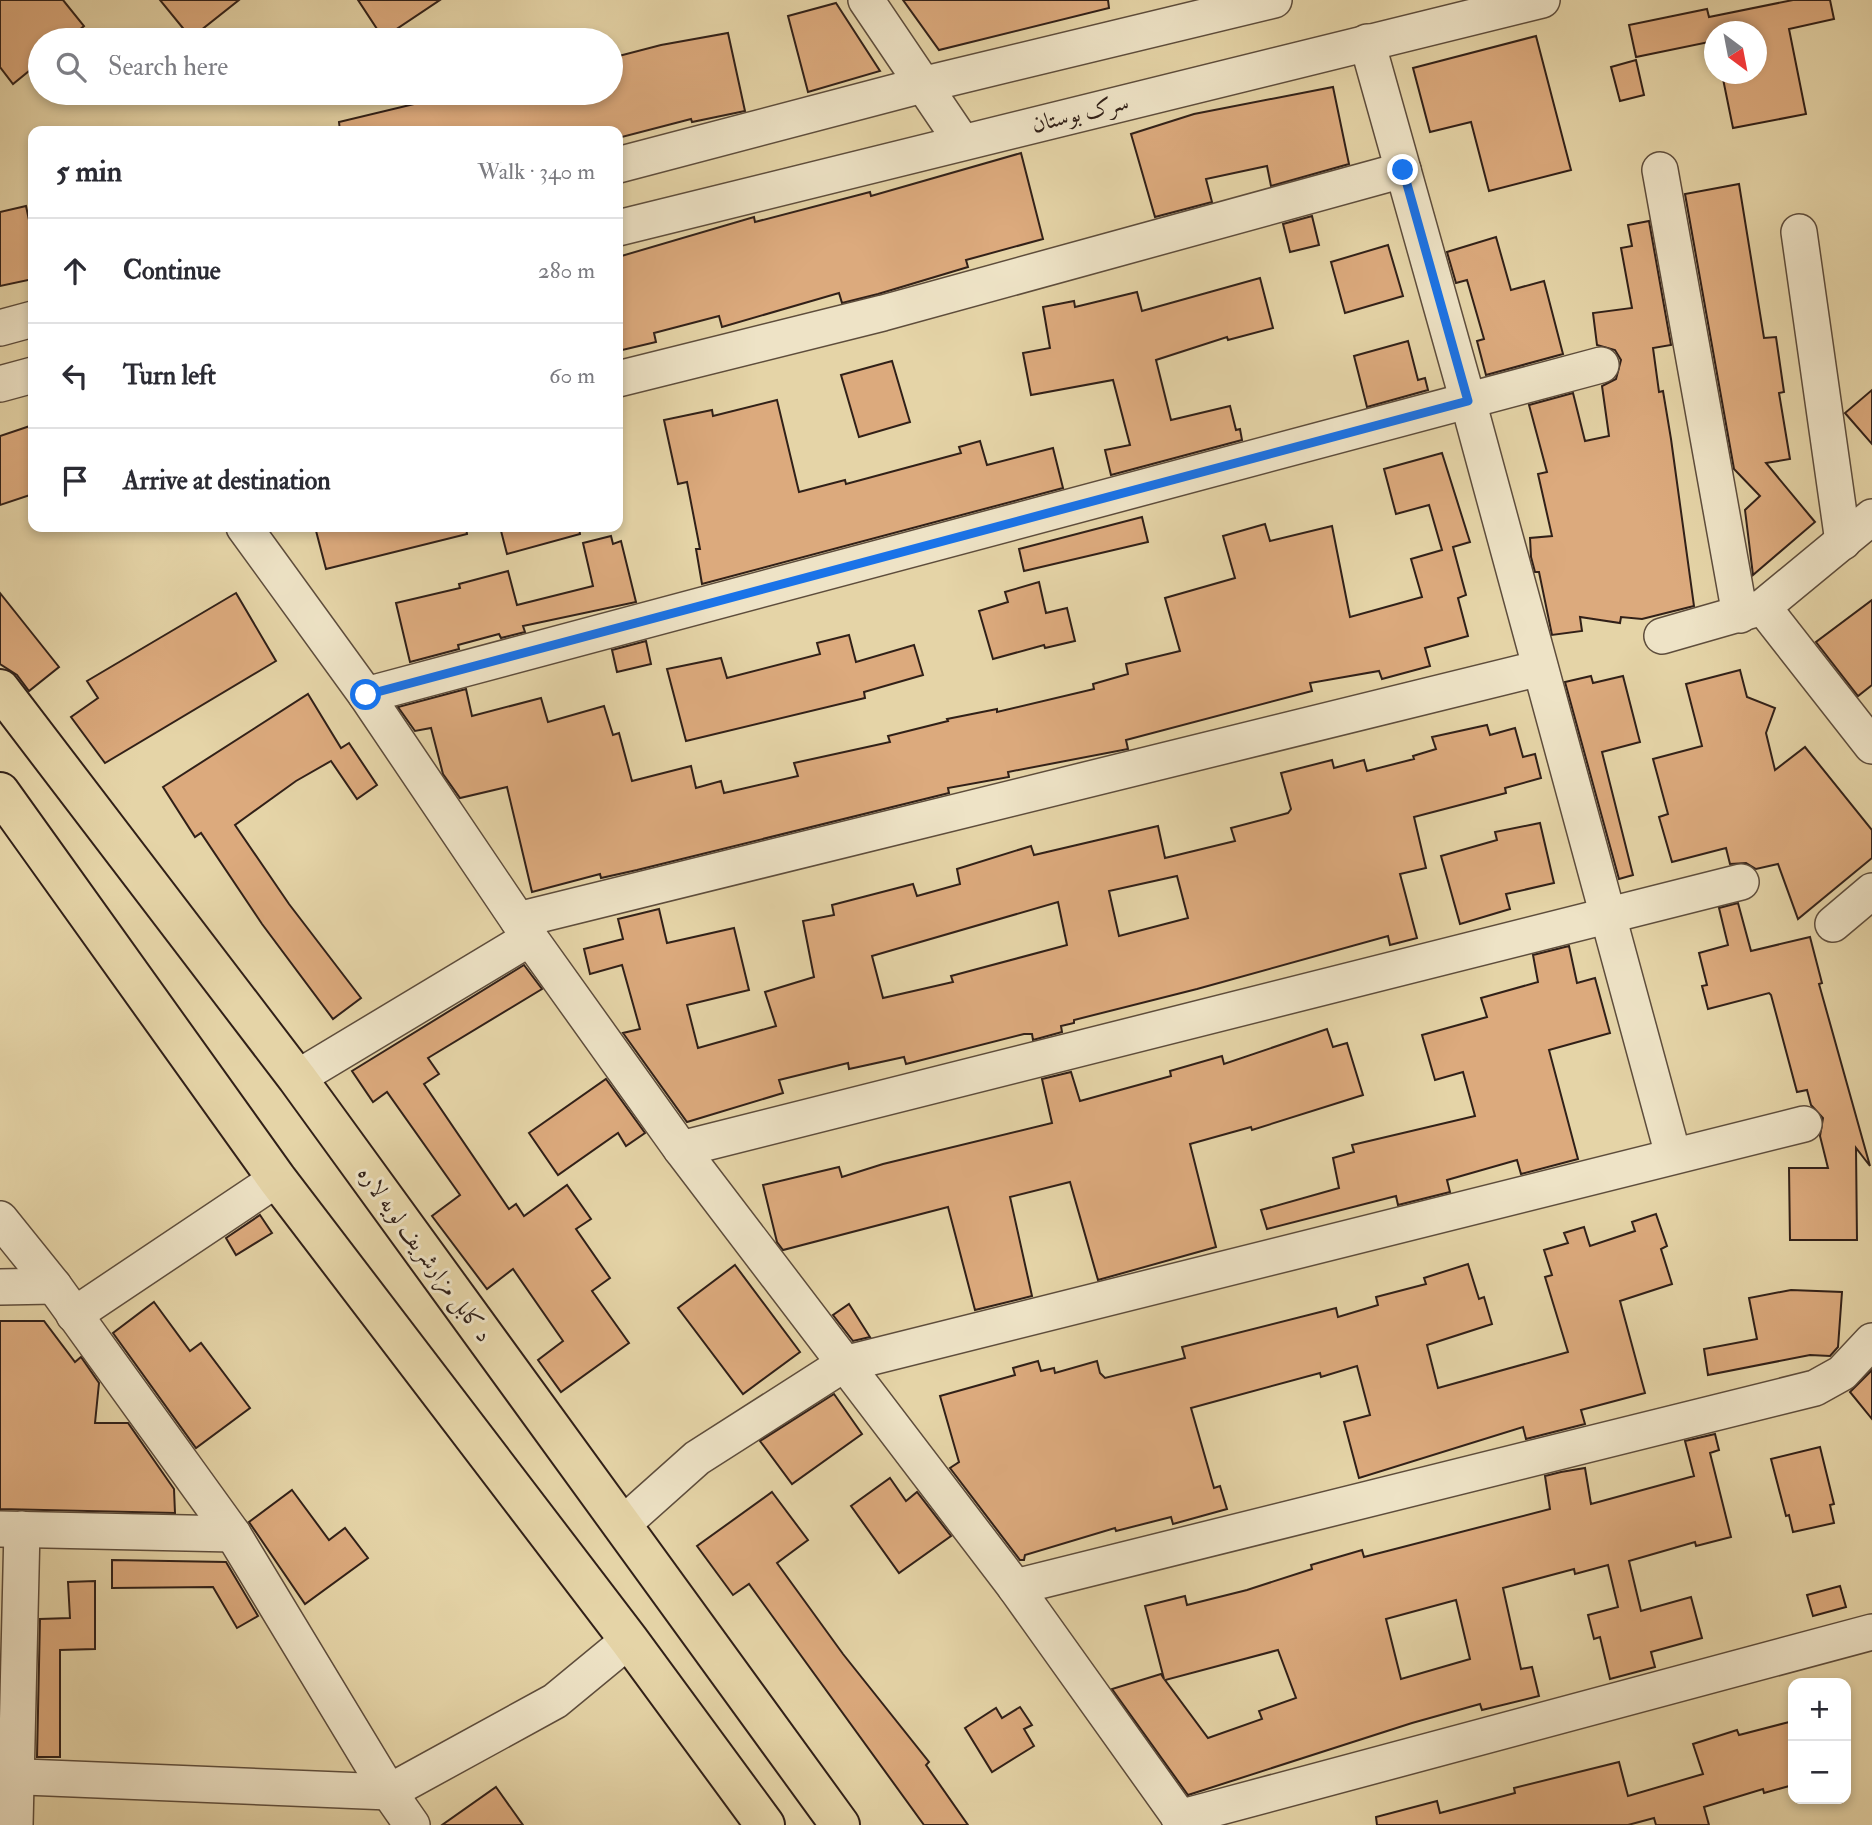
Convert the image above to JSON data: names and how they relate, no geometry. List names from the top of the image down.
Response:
{
  "streets": {
    "highway": ["د کابل مزارشریف لویه لاره"],
    "street": ["سرک بوستان"]
  },
  "north": "bottom right",
  "page": {
    "search": "Search here",
    "heading": ["5 min", "Walk · 340 m"],
    "list": [
      ["Continue", "280 m"],
      ["Turn left", "60 m"],
      "Arrive at destination"
    ],
    "map_buttons": ["+", "−"]
  }
}
